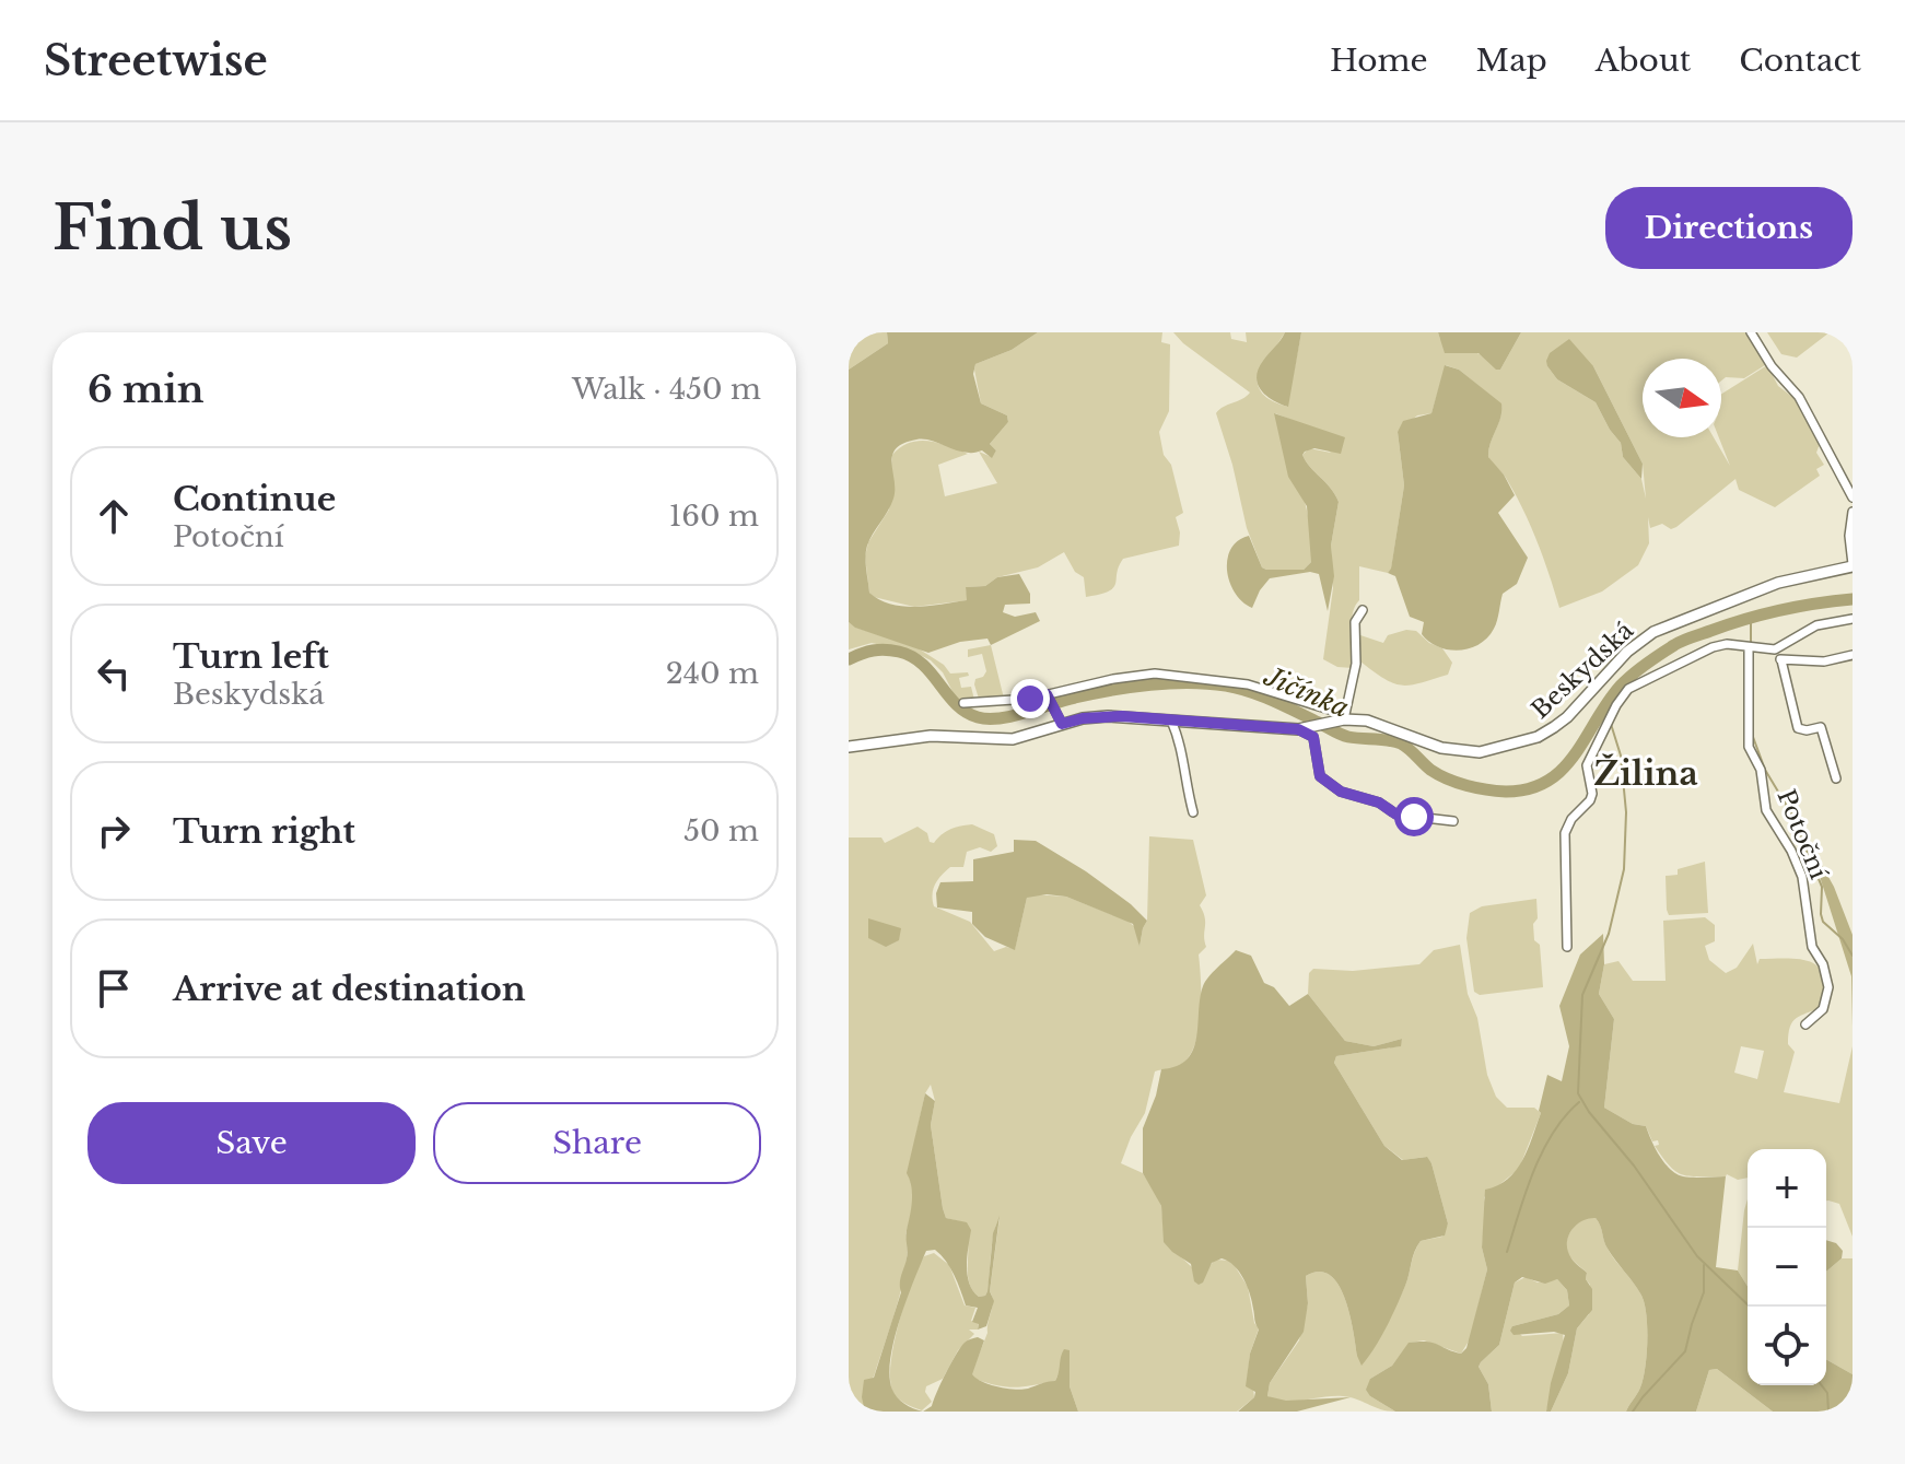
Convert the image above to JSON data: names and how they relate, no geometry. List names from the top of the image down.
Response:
{
  "streets": {
    "street": ["Beskydská", "Potoční"]
  },
  "districts": ["Žilina"],
  "water": ["Jičínka"],
  "north": "right",
  "page": {
    "header": "Streetwise",
    "nav": [
      "Home",
      "Map",
      "About",
      "Contact"
    ],
    "buttons": [
      "Directions",
      ["Save", "Share"]
    ],
    "title": "Find us",
    "heading": ["6 min", "Walk · 450 m"],
    "list": [
      ["Continue", "Potoční", "160 m"],
      ["Turn left", "Beskydská", "240 m"],
      ["Turn right", "50 m"],
      "Arrive at destination"
    ],
    "map_buttons": ["+", "−"]
  }
}
